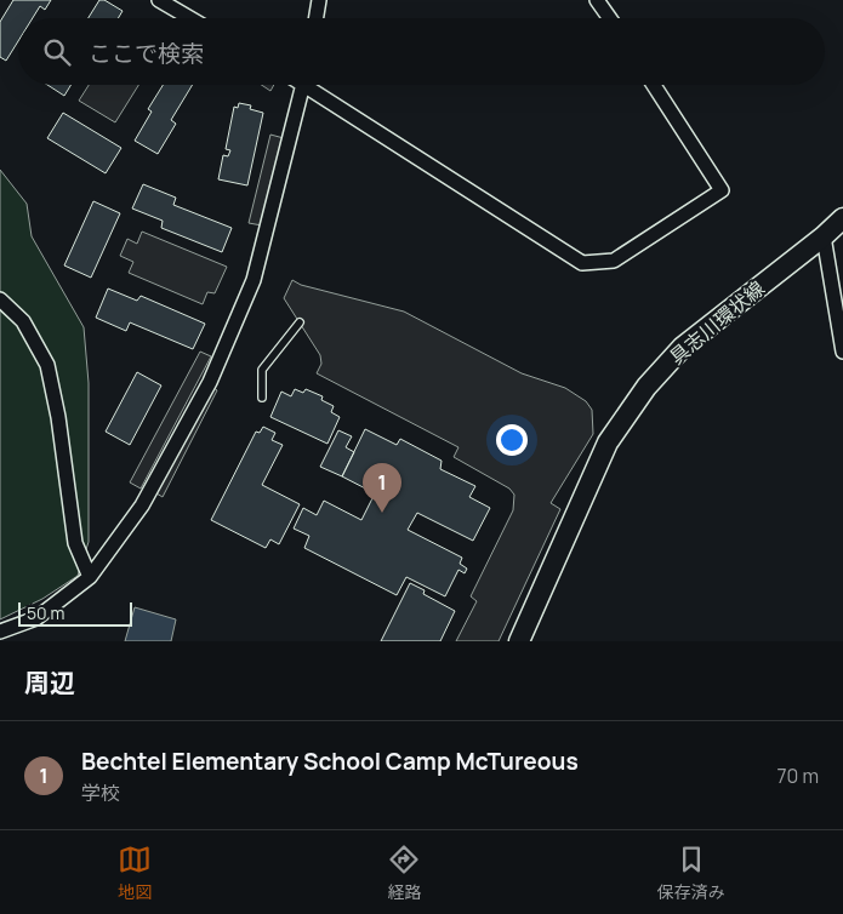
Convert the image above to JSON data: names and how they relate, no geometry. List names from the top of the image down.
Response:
{
  "streets": {
    "main road": ["具志川環状線"]
  },
  "scale_bar": "50 m",
  "page": {
    "search": "ここで検索",
    "pins": "1",
    "scale": "50 m",
    "heading": "周辺",
    "list": [
      {
        "mark": "1",
        "name": "Bechtel Elementary School Camp McTureous",
        "note": "学校",
        "value": "70 m"
      }
    ],
    "nav": ["地図", "経路", "保存済み"]
  }
}
